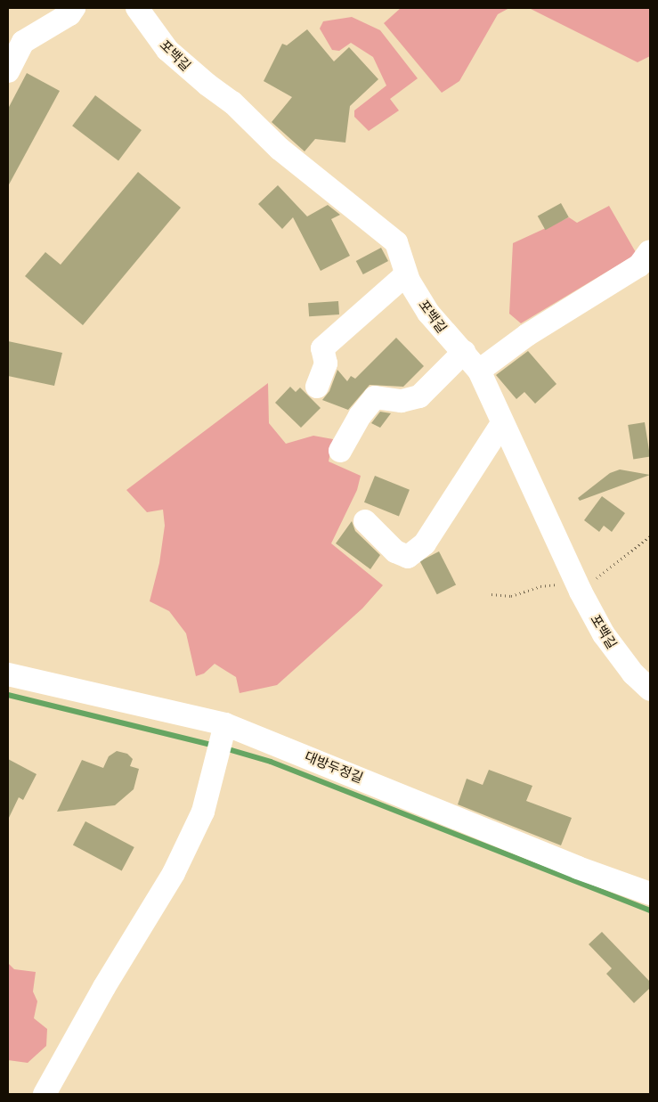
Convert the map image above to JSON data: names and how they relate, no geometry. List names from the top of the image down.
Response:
{
  "streets": {
    "street": ["포백길", "대방두정길"]
  }
}
